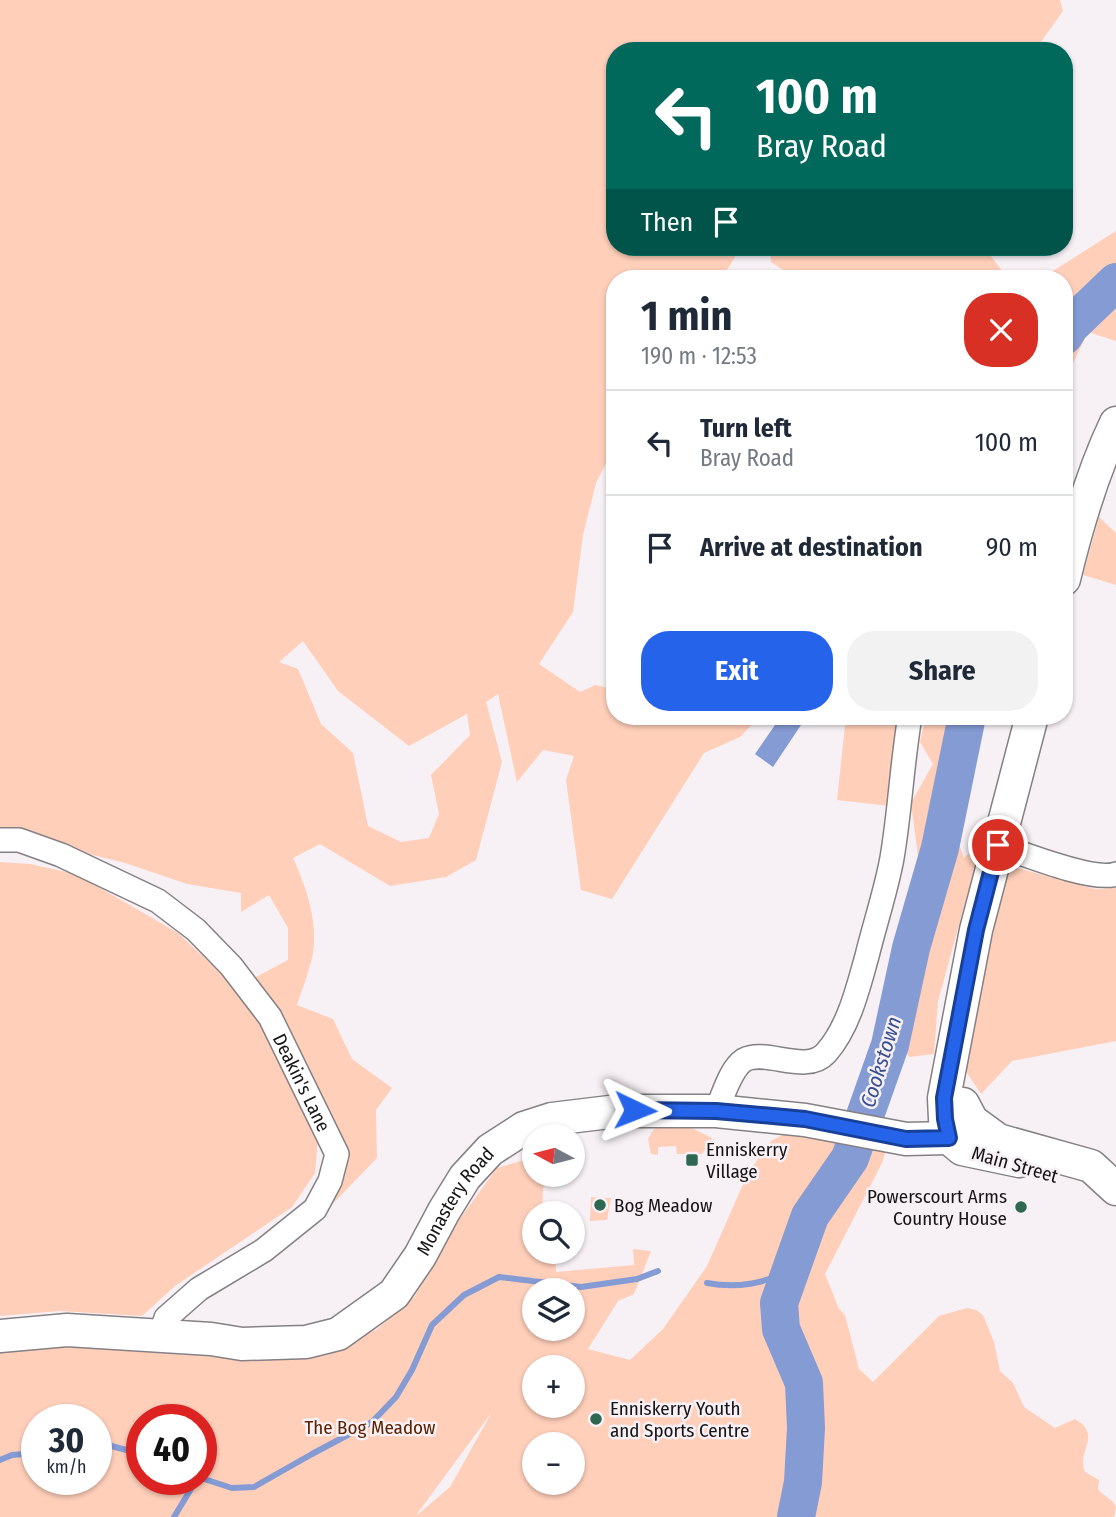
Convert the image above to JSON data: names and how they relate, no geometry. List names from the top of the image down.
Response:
{
  "streets": {
    "street": ["Deakin's Lane", "Main Street", "Monastery Road"]
  },
  "crossings": [
    ["Deakin's Lane", "Monastery Road"],
    ["Main Street", "Monastery Road"]
  ],
  "water": ["Cookstown"],
  "parks": ["The Bog Meadow"],
  "places": {
    "transit": ["Enniskerry Village"],
    "other": ["Bog Meadow", "Powerscourt Arms Country House", "Enniskerry Youth and Sports Centre"]
  },
  "north": "left",
  "page": {
    "turn": ["100 m", "Bray Road"],
    "then": "Then",
    "heading": ["1 min", "190 m · 12:53"],
    "list": [
      {
        "name": "Turn left",
        "note": "Bray Road",
        "value": "100 m"
      },
      {
        "name": "Arrive at destination",
        "value": "90 m"
      }
    ],
    "buttons": ["Exit", "Share"],
    "map_buttons": ["+", "−"],
    "speed": "30 km/h",
    "limit": "40"
  }
}
